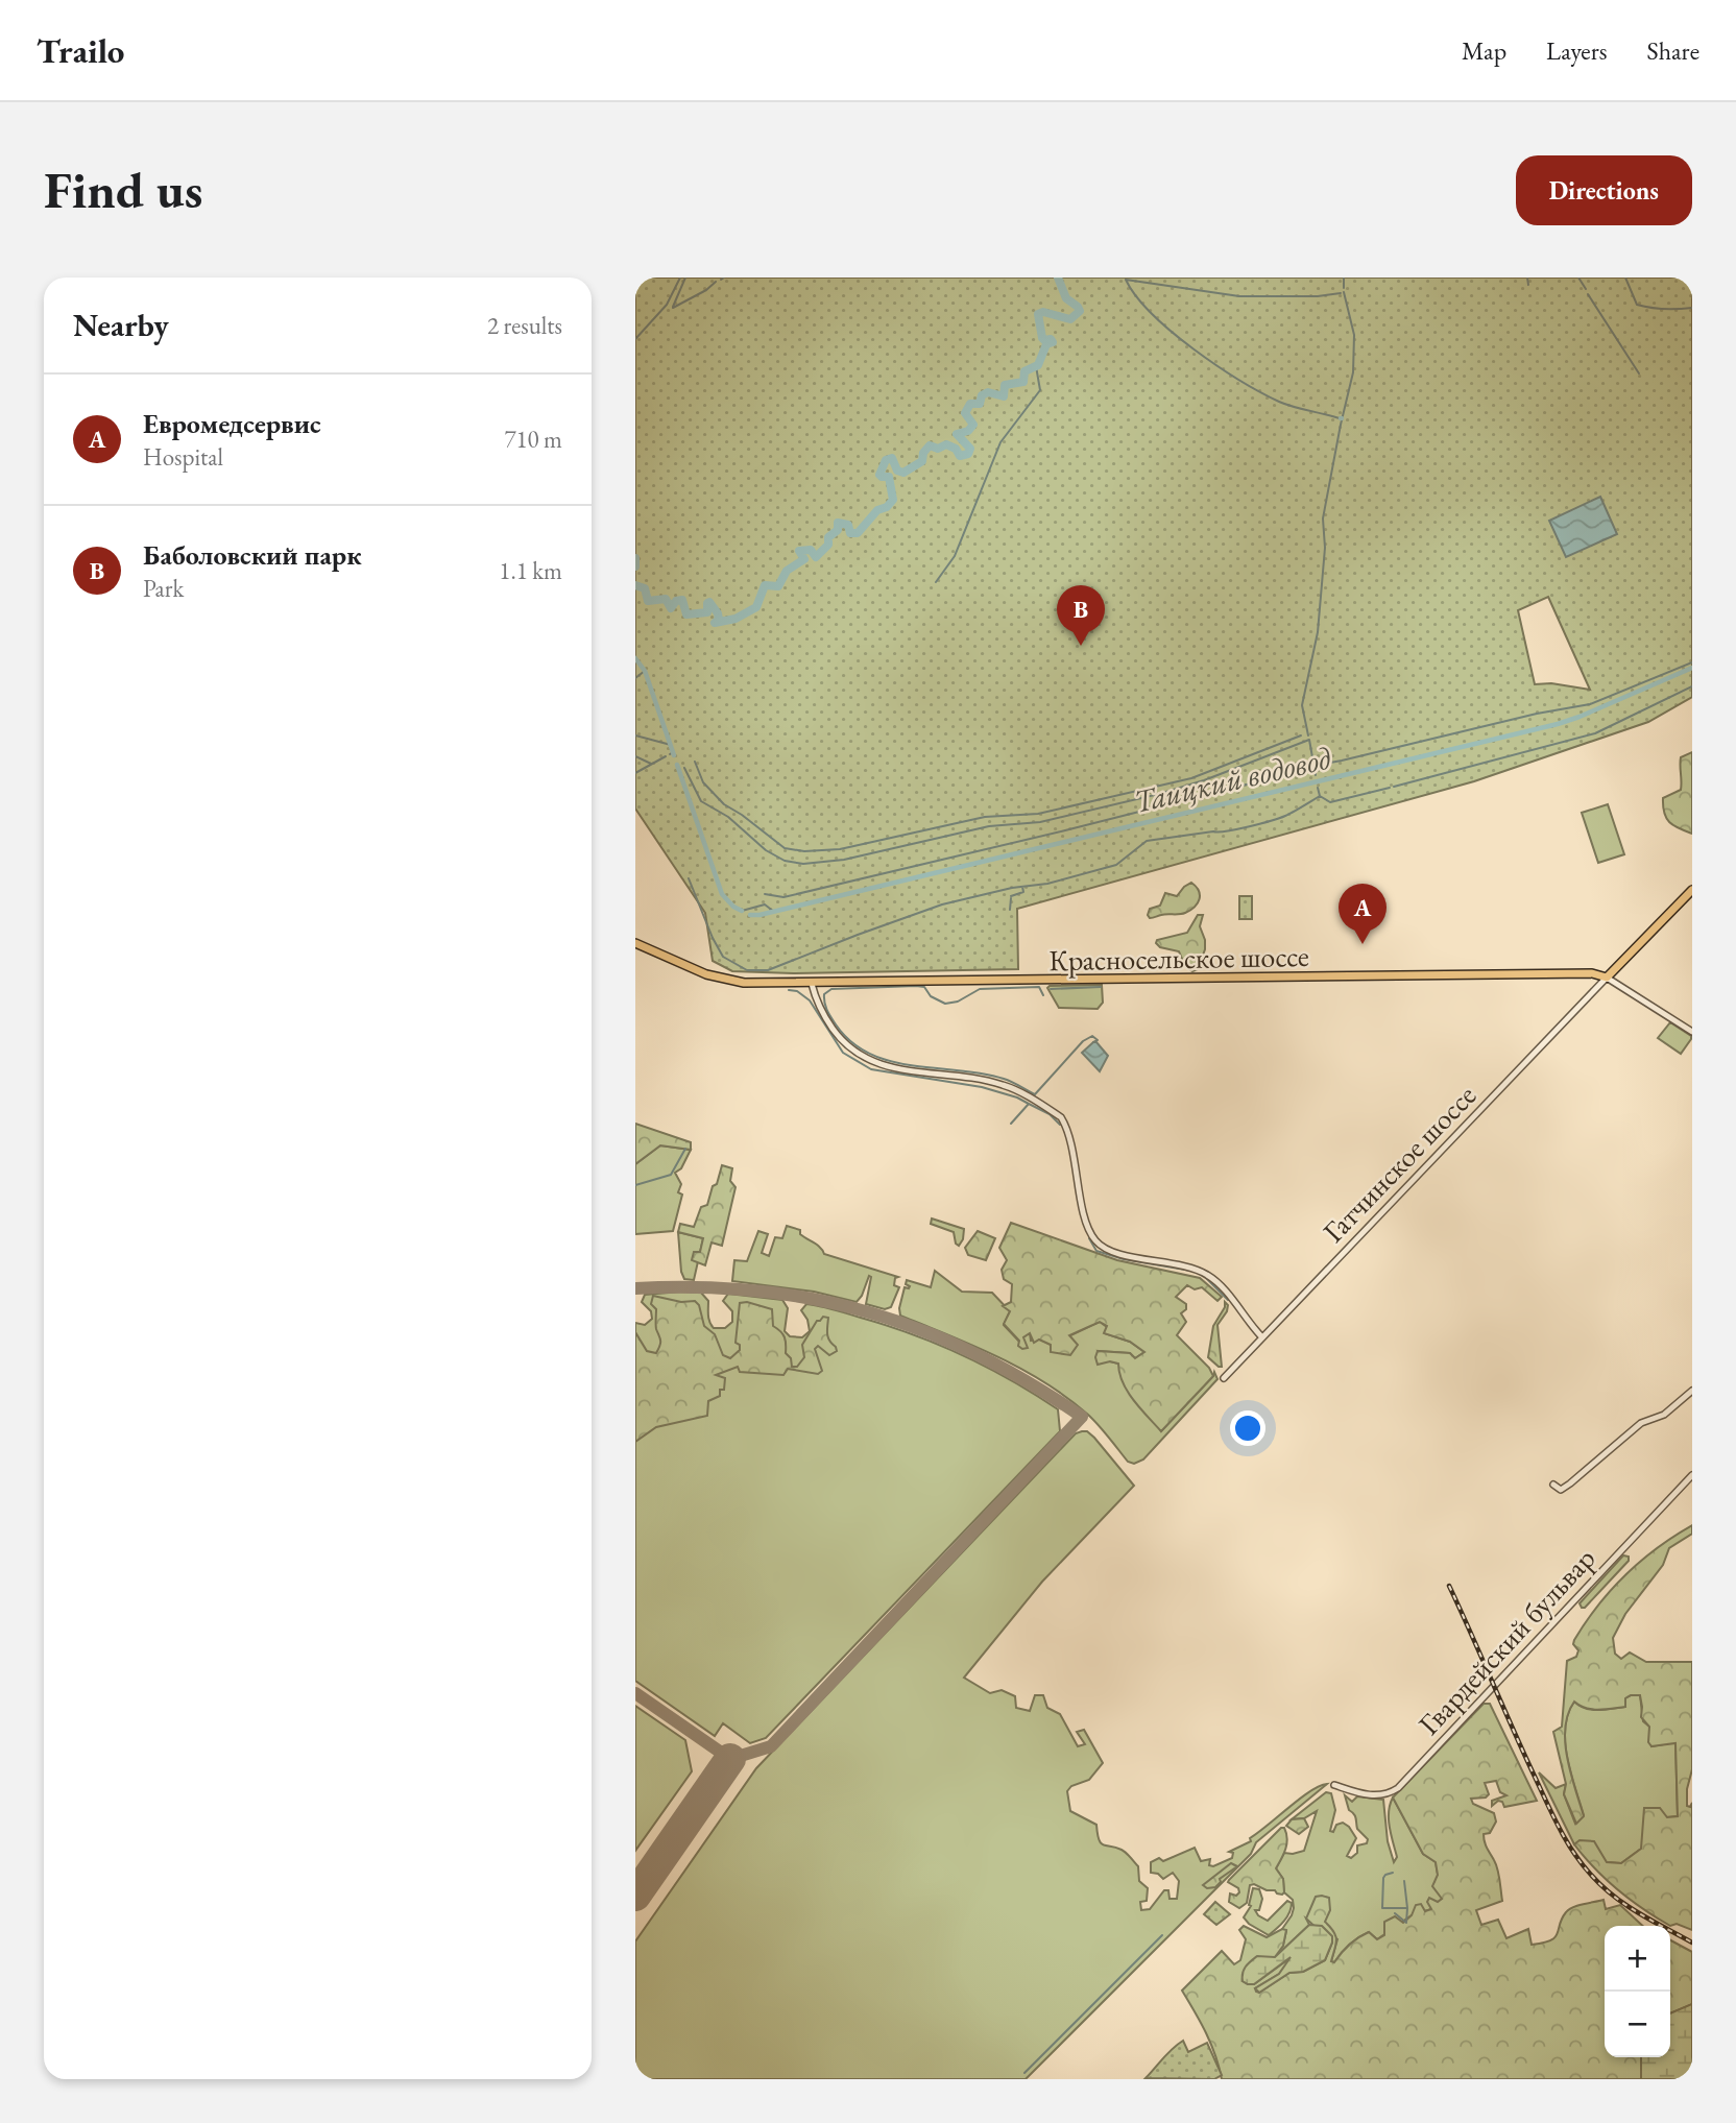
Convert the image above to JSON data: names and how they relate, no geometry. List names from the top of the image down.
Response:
{
  "streets": {
    "main road": ["Красносельское шоссе"],
    "street": ["Гатчинское шоссе", "Гвардейский бульвар"]
  },
  "crossings": [
    ["Красносельское шоссе", "Гатчинское шоссе"]
  ],
  "water": ["Таицкий водовод"],
  "page": {
    "header": "Trailo",
    "nav": ["Map", "Layers", "Share"],
    "buttons": "Directions",
    "title": "Find us",
    "heading": ["Nearby", "2 results"],
    "list": [
      {
        "mark": "A",
        "name": "Евромедсервис",
        "note": "Hospital",
        "value": "710 m"
      },
      {
        "mark": "B",
        "name": "Баболовский парк",
        "note": "Park",
        "value": "1.1 km"
      }
    ],
    "pins": ["B", "A"],
    "map_buttons": ["+", "−"]
  }
}
